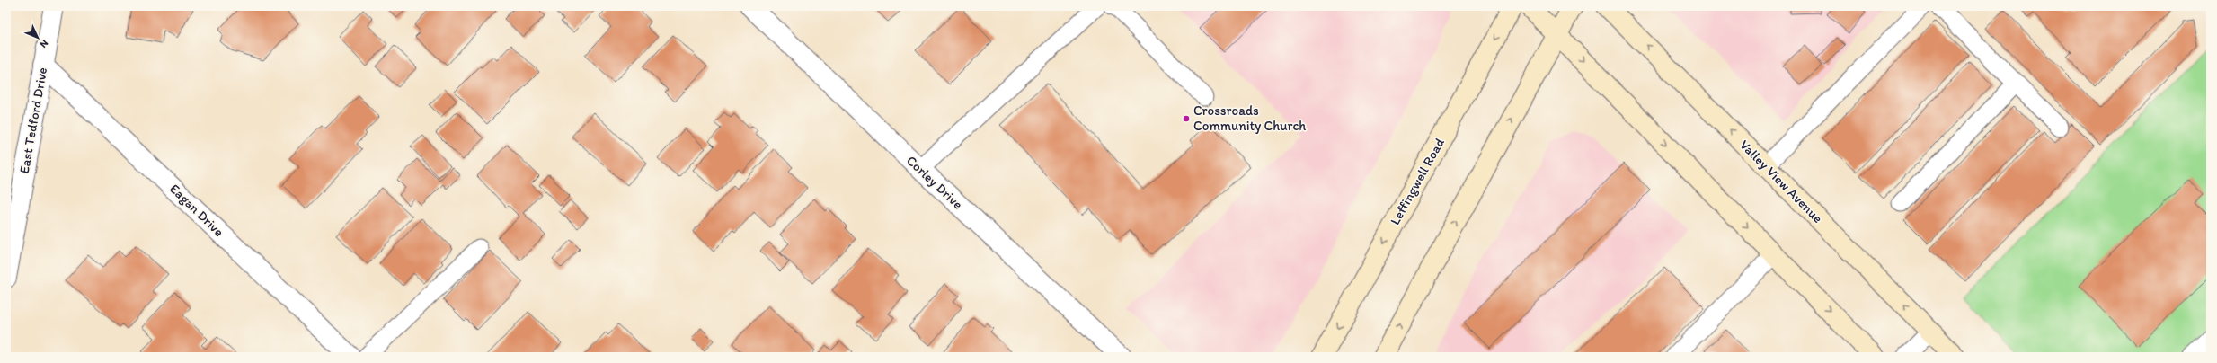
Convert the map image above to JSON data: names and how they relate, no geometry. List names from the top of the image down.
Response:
{
  "streets": {
    "main road": ["Leffingwell Road", "Valley View Avenue"],
    "street": ["East Tedford Drive", "Corley Drive", "Eagan Drive"]
  },
  "crossings": [
    ["East Tedford Drive", "Eagan Drive"]
  ],
  "places": ["Crossroads Community Church"],
  "north": "bottom right"
}
